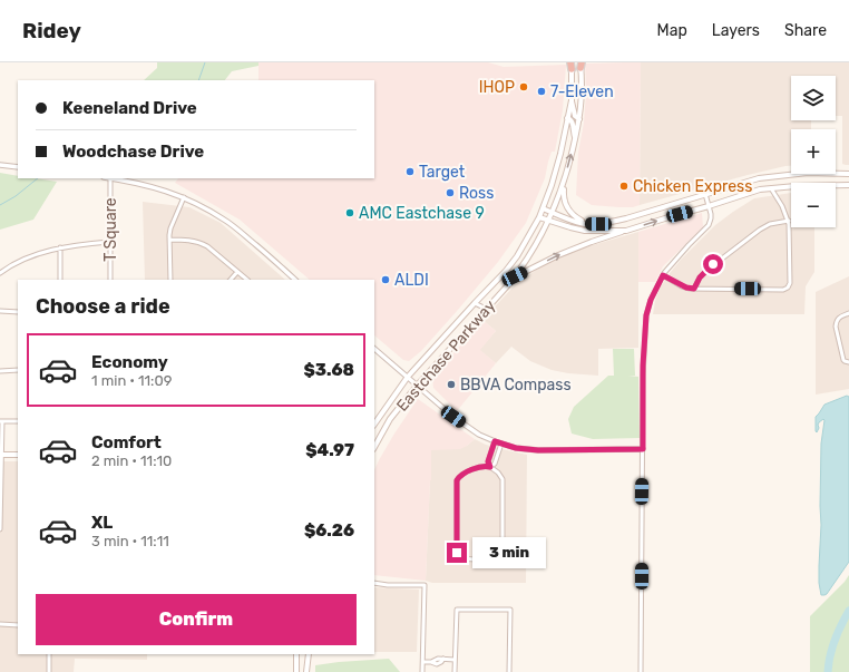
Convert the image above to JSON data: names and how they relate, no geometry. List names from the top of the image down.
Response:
{
  "streets": {
    "main road": ["Eastchase Parkway"],
    "street": ["T Square"]
  },
  "places": [
    "IHOP",
    "7-Eleven",
    "Target",
    "Chicken Express",
    "Ross",
    "AMC Eastchase 9",
    "ALDI",
    "BBVA Compass"
  ],
  "page": {
    "header": "Ridey",
    "nav": ["Map", "Layers", "Share"],
    "map_buttons": ["+", "−"],
    "banner": ["Keeneland Drive", "Woodchase Drive"],
    "heading": "Choose a ride",
    "list": [
      {
        "name": "Economy",
        "note": "1 min · 11:09",
        "value": "$3.68"
      },
      {
        "name": "Comfort",
        "note": "2 min · 11:10",
        "value": "$4.97"
      },
      {
        "name": "XL",
        "note": "3 min · 11:11",
        "value": "$6.26"
      }
    ],
    "bubble": "3 min",
    "buttons": "Confirm"
  }
}
